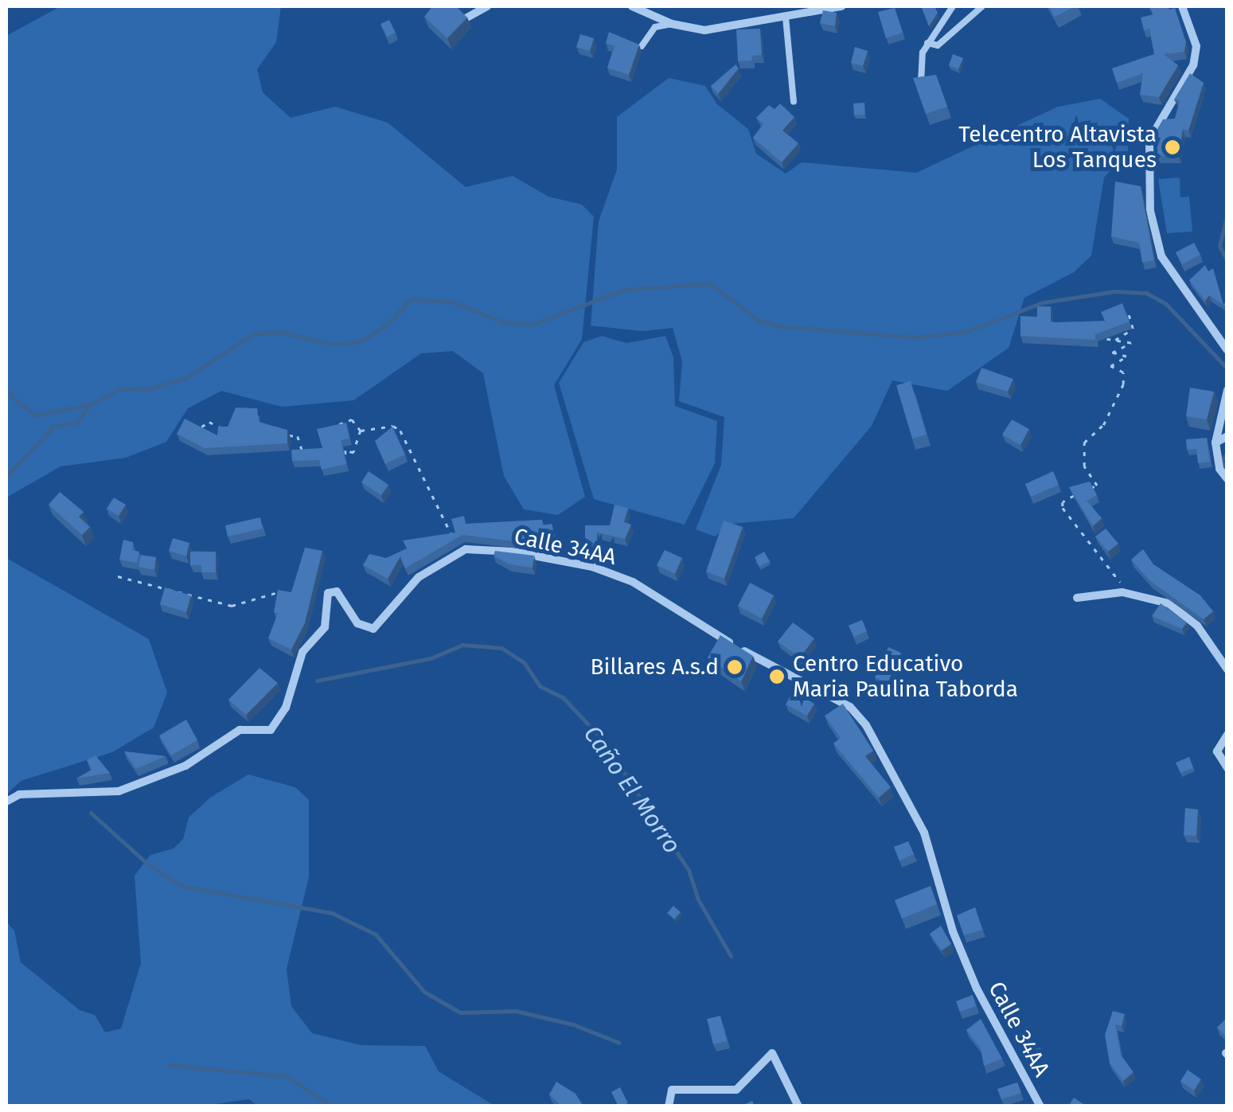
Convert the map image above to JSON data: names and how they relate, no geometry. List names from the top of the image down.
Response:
{
  "streets": {
    "street": ["Calle 34AA"]
  },
  "water": ["Caño El Morro"],
  "places": ["Telecentro Altavista Los Tanques", "Billares A.s.d", "Centro Educativo Maria Paulina Taborda"]
}
